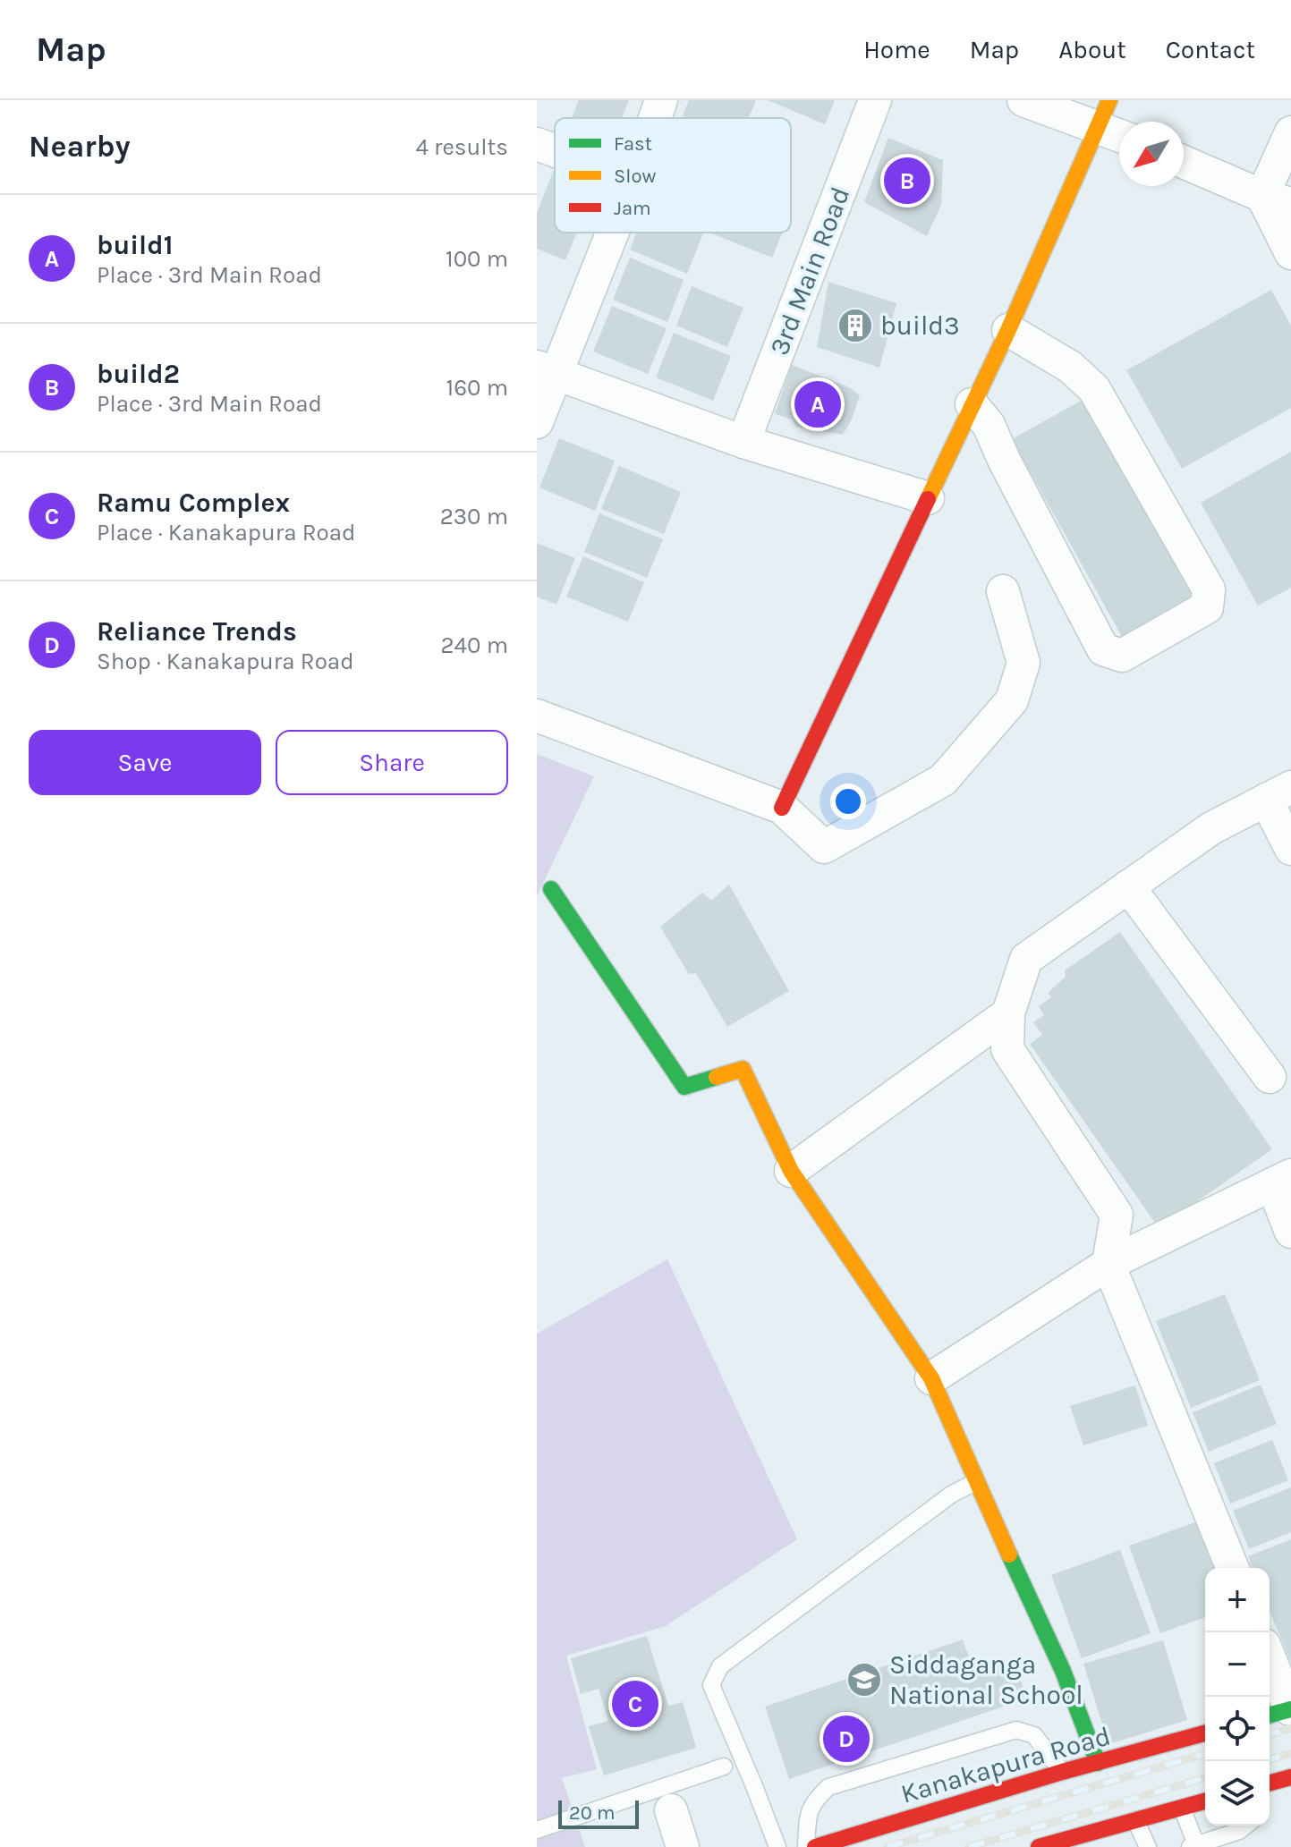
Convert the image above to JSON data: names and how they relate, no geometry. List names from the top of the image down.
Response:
{
  "streets": {
    "main road": ["Kanakapura Road"],
    "street": ["3rd Main Road"]
  },
  "places": {
    "building": ["build3"],
    "school or university": ["Siddaganga National School"]
  },
  "legend": ["Fast", "Slow", "Jam"],
  "scale_bar": "20 m",
  "north": "bottom left",
  "page": {
    "header": "Map",
    "nav": [
      "Home",
      "Map",
      "About",
      "Contact"
    ],
    "heading": ["Nearby", "4 results"],
    "pins": [
      "B",
      "A",
      "C",
      "D"
    ],
    "list": [
      {
        "mark": "A",
        "name": "build1",
        "note": "Place · 3rd Main Road",
        "value": "100 m"
      },
      {
        "mark": "B",
        "name": "build2",
        "note": "Place · 3rd Main Road",
        "value": "160 m"
      },
      {
        "mark": "C",
        "name": "Ramu Complex",
        "note": "Place · Kanakapura Road",
        "value": "230 m"
      },
      {
        "mark": "D",
        "name": "Reliance Trends",
        "note": "Shop · Kanakapura Road",
        "value": "240 m"
      }
    ],
    "buttons": ["Save", "Share"],
    "map_buttons": ["+", "−"],
    "scale": "20 m"
  }
}
